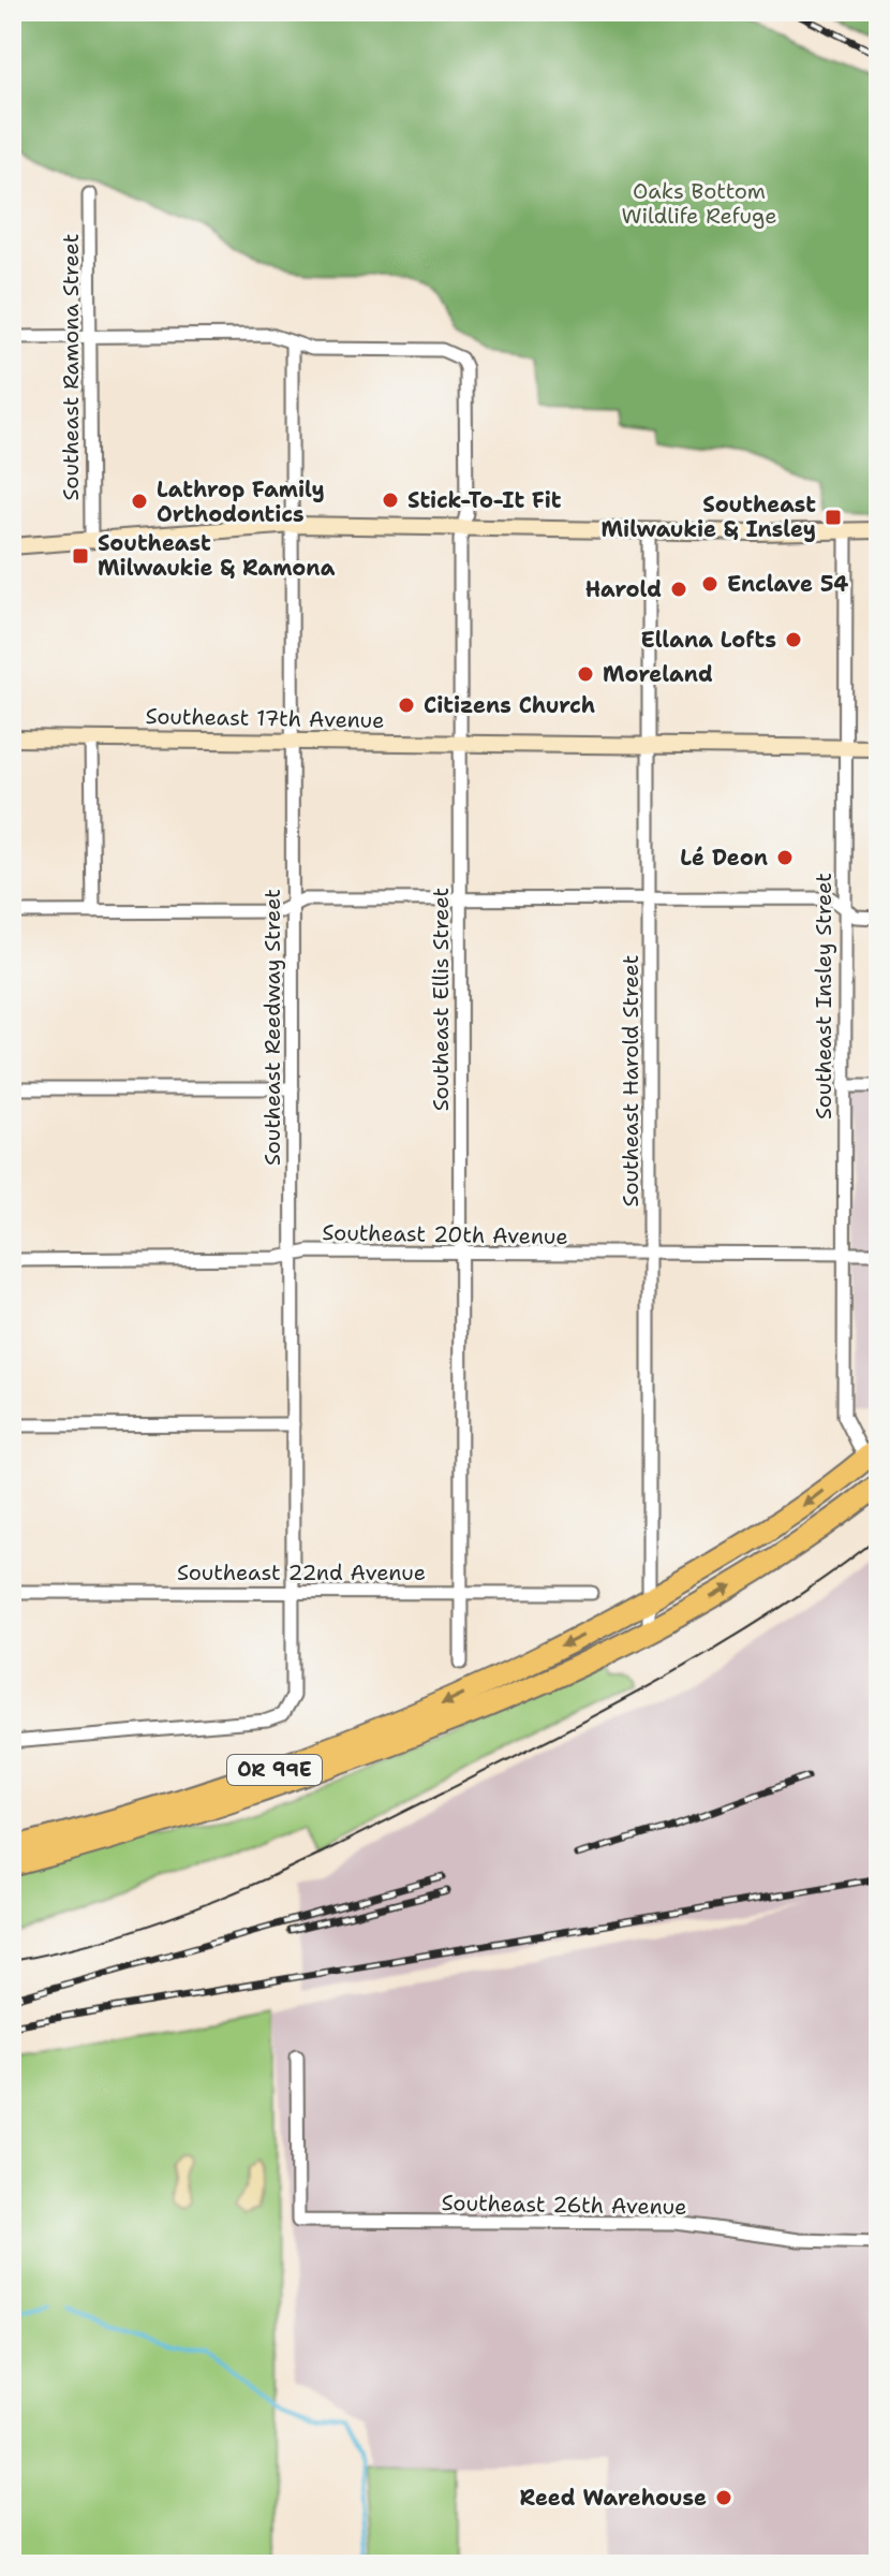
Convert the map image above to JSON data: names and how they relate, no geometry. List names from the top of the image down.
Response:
{
  "streets": {
    "highway": ["OR 99E"],
    "main road": ["Southeast 17th Avenue"],
    "street": [
      "Southeast Ramona Street",
      "Southeast Insley Street",
      "Southeast Ellis Street",
      "Southeast Reedway Street",
      "Southeast Harold Street",
      "Southeast 20th Avenue",
      "Southeast 22nd Avenue",
      "Southeast 26th Avenue"
    ]
  },
  "crossings": [
    ["Southeast 17th Avenue", "Southeast Insley Street"],
    ["Southeast 17th Avenue", "Southeast Ellis Street"],
    ["Southeast 17th Avenue", "Southeast Reedway Street"],
    ["Southeast 17th Avenue", "Southeast Harold Street"],
    ["Southeast Insley Street", "Southeast 20th Avenue"],
    ["Southeast Insley Street", "OR 99E"],
    ["Southeast Ellis Street", "Southeast Reedway Street"],
    ["Southeast Ellis Street", "Southeast 20th Avenue"],
    ["Southeast Ellis Street", "Southeast 22nd Avenue"],
    ["Southeast Reedway Street", "Southeast 20th Avenue"],
    ["Southeast Reedway Street", "Southeast 22nd Avenue"],
    ["Southeast Harold Street", "Southeast 20th Avenue"],
    ["Southeast Harold Street", "OR 99E"]
  ],
  "parks": ["Oaks Bottom Wildlife Refuge"],
  "places": {
    "other": [
      "Stick-To-It Fit",
      "Lathrop Family Orthodontics",
      "Enclave 54",
      "Harold",
      "Ellana Lofts",
      "Moreland",
      "Citizens Church",
      "Lé Deon",
      "Reed Warehouse"
    ],
    "transit": ["Southeast Milwaukie & Insley", "Southeast Milwaukie & Ramona"]
  }
}
